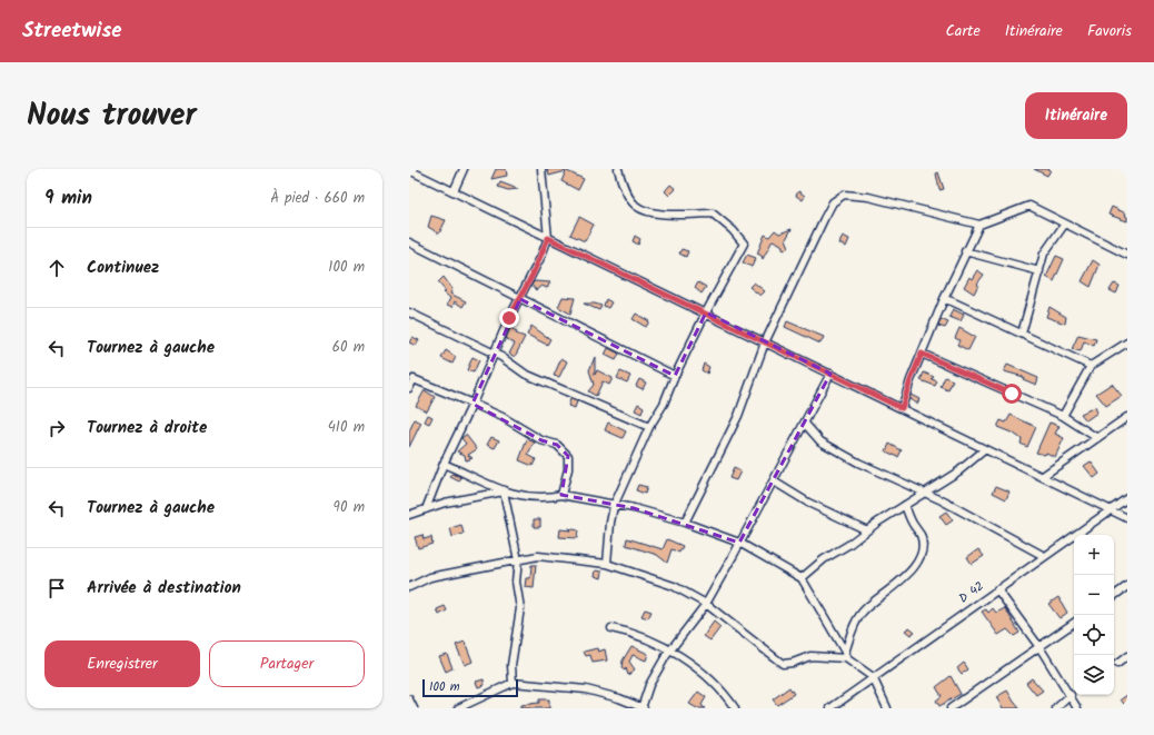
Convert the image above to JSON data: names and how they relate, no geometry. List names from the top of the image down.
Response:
{
  "streets": {
    "street": ["D 42"]
  },
  "scale_bar": "100 m",
  "page": {
    "header": "Streetwise",
    "nav": ["Carte", "Itinéraire", "Favoris"],
    "title": "Nous trouver",
    "buttons": [
      "Itinéraire",
      ["Enregistrer", "Partager"]
    ],
    "heading": ["9 min", "À pied · 660 m"],
    "list": [
      ["Continuez", "100 m"],
      ["Tournez à gauche", "60 m"],
      ["Tournez à droite", "410 m"],
      ["Tournez à gauche", "90 m"],
      "Arrivée à destination"
    ],
    "map_buttons": ["+", "−"],
    "scale": "100 m"
  }
}
